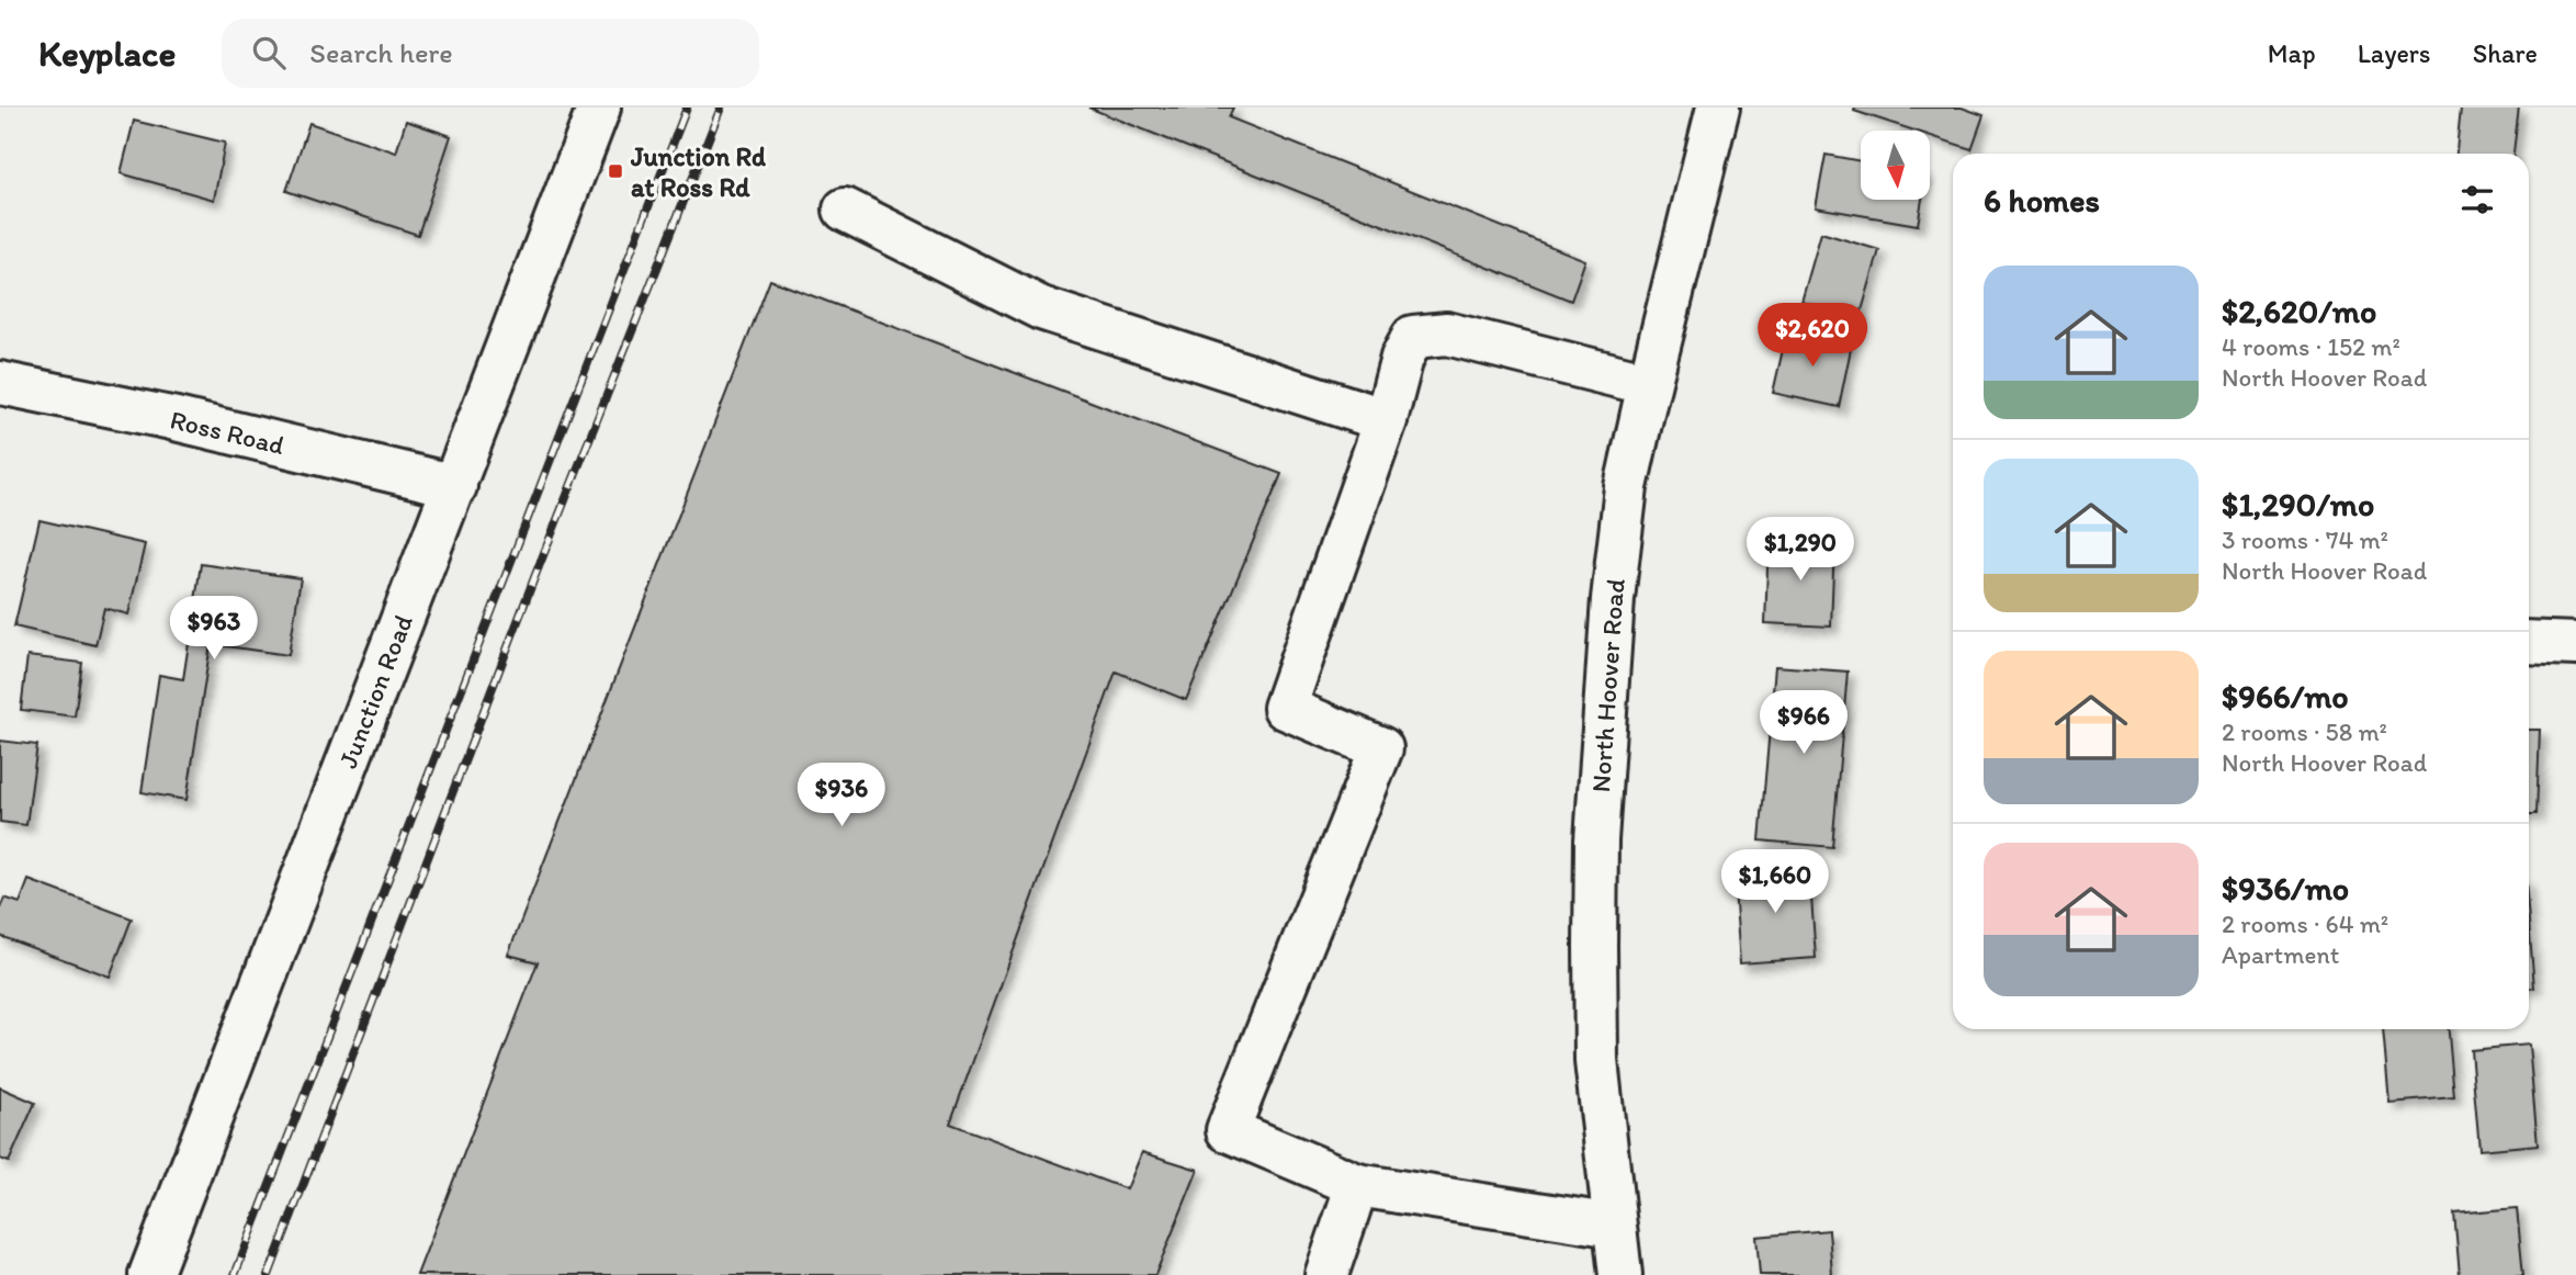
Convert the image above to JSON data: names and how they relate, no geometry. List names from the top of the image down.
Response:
{
  "streets": {
    "street": ["Ross Road", "North Hoover Road", "Junction Road"]
  },
  "crossings": [
    ["Ross Road", "Junction Road"]
  ],
  "places": {
    "transit": ["Junction Rd at Ross Rd"]
  },
  "north": "bottom",
  "page": {
    "header": "Keyplace",
    "search": "Search here",
    "nav": ["Map", "Layers", "Share"],
    "heading": "6 homes",
    "list": [
      {
        "name": "$2,620/mo",
        "note": "4 rooms · 152 m² · North Hoover Road"
      },
      {
        "name": "$1,290/mo",
        "note": "3 rooms · 74 m² · North Hoover Road"
      },
      {
        "name": "$966/mo",
        "note": "2 rooms · 58 m² · North Hoover Road"
      },
      {
        "name": "$936/mo",
        "note": "2 rooms · 64 m² · Apartment"
      }
    ],
    "price": [
      "$2,620",
      "$1,290",
      "$963",
      "$966",
      "$936",
      "$1,660"
    ]
  }
}
